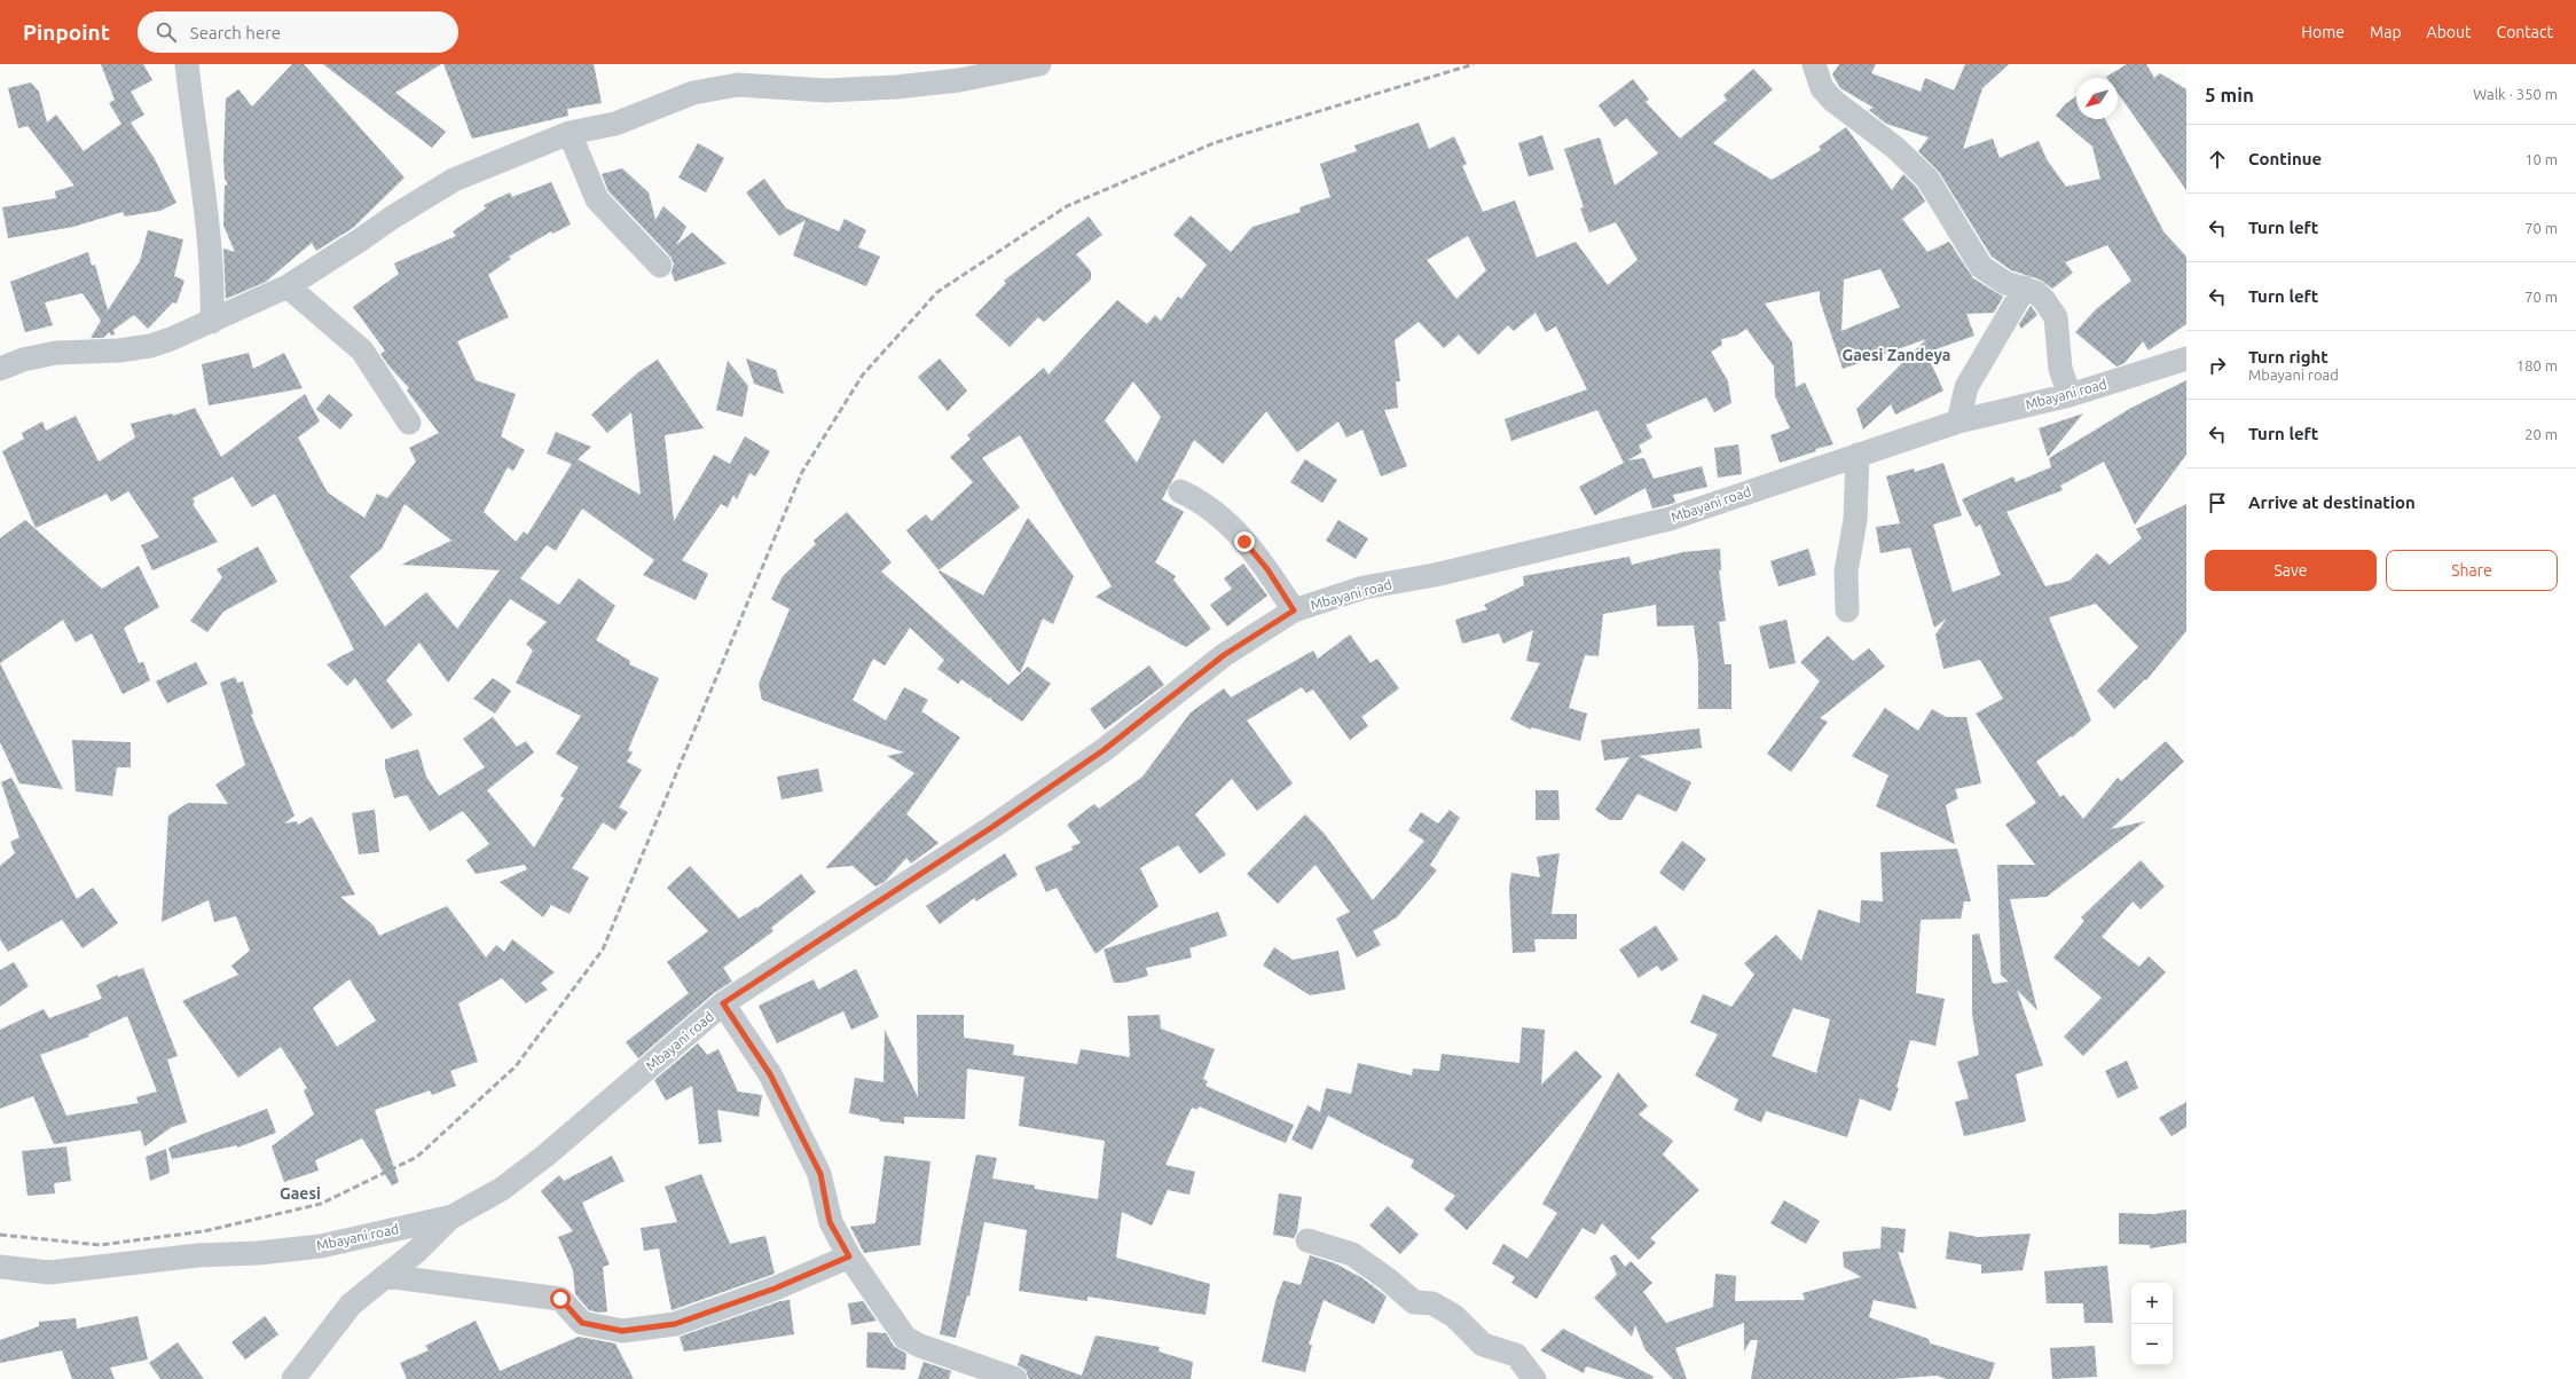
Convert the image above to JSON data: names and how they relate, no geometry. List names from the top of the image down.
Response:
{
  "streets": {
    "street": ["Mbayani road"]
  },
  "districts": ["Gaesi Zandeya", "Gaesi"],
  "north": "bottom left",
  "page": {
    "header": "Pinpoint",
    "search": "Search here",
    "nav": [
      "Home",
      "Map",
      "About",
      "Contact"
    ],
    "heading": ["5 min", "Walk · 350 m"],
    "list": [
      ["Continue", "10 m"],
      ["Turn left", "70 m"],
      ["Turn left", "70 m"],
      ["Turn right", "Mbayani road", "180 m"],
      ["Turn left", "20 m"],
      "Arrive at destination"
    ],
    "buttons": ["Save", "Share"],
    "map_buttons": ["+", "−"]
  }
}
